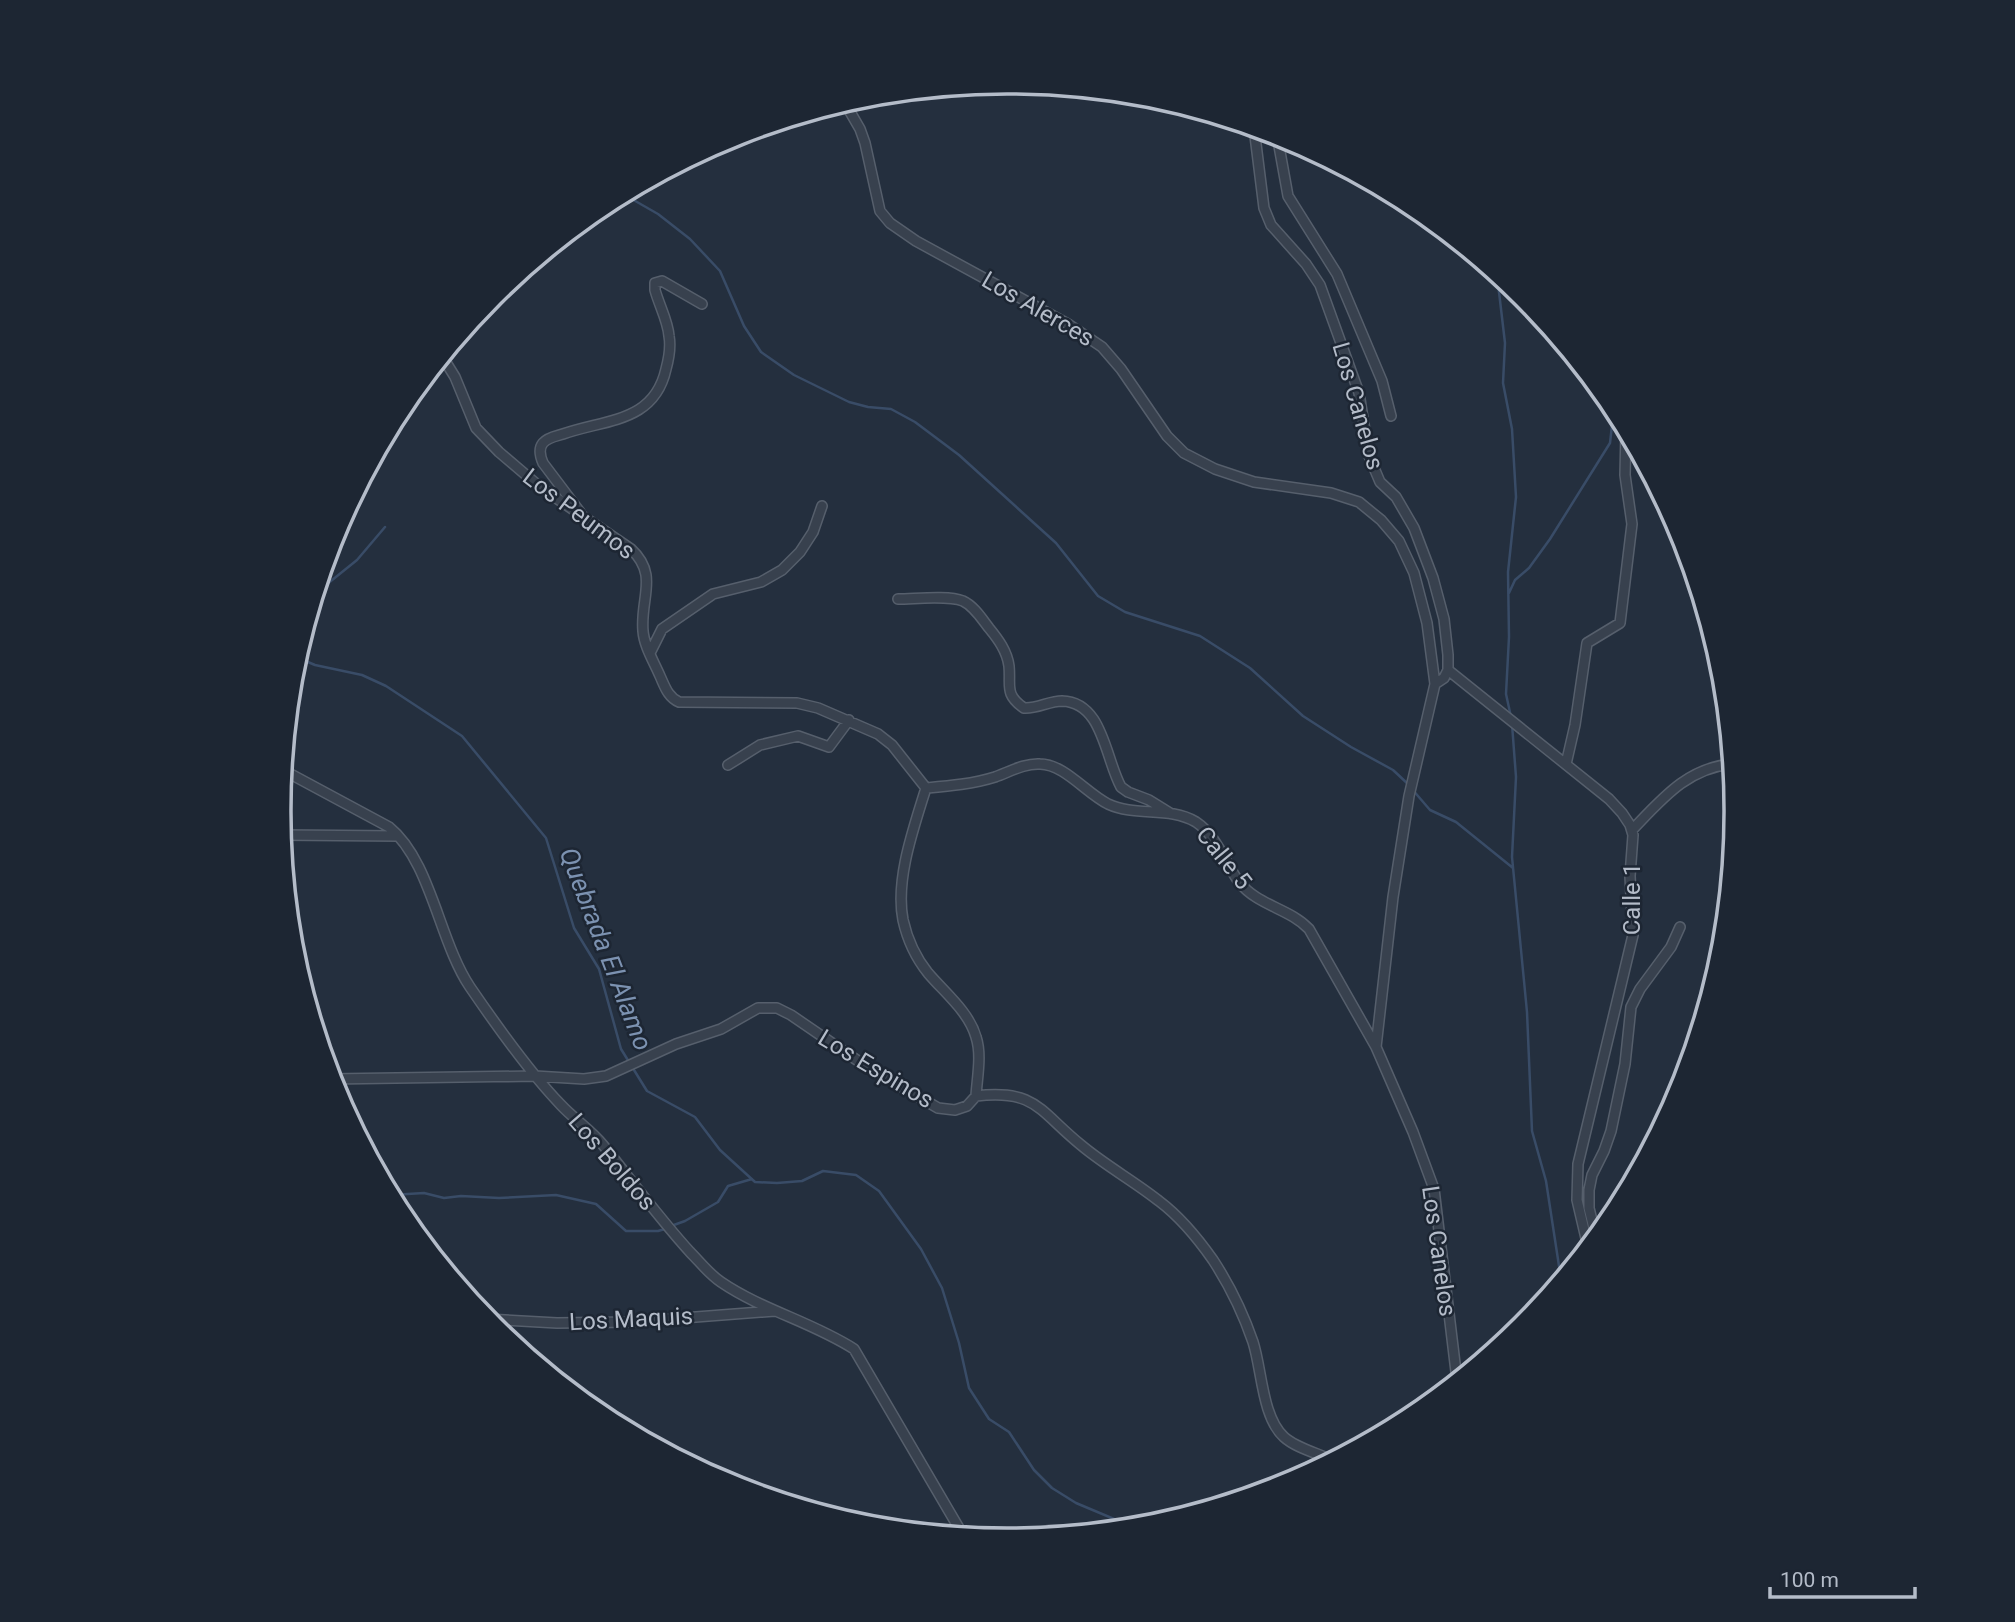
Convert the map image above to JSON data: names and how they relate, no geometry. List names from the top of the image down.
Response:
{
  "streets": {
    "street": [
      "Los Alerces",
      "Los Canelos",
      "Los Peumos",
      "Calle 5",
      "Calle 1",
      "Los Espinos",
      "Los Boldos",
      "Los Maquis"
    ]
  },
  "crossings": [
    ["Los Canelos", "Calle 5"],
    ["Los Canelos", "Calle 1"],
    ["Los Peumos", "Calle 5"],
    ["Los Espinos", "Los Boldos"],
    ["Los Boldos", "Los Maquis"]
  ],
  "water": ["Quebrada El Alamo"],
  "scale_bar": "100 m"
}
